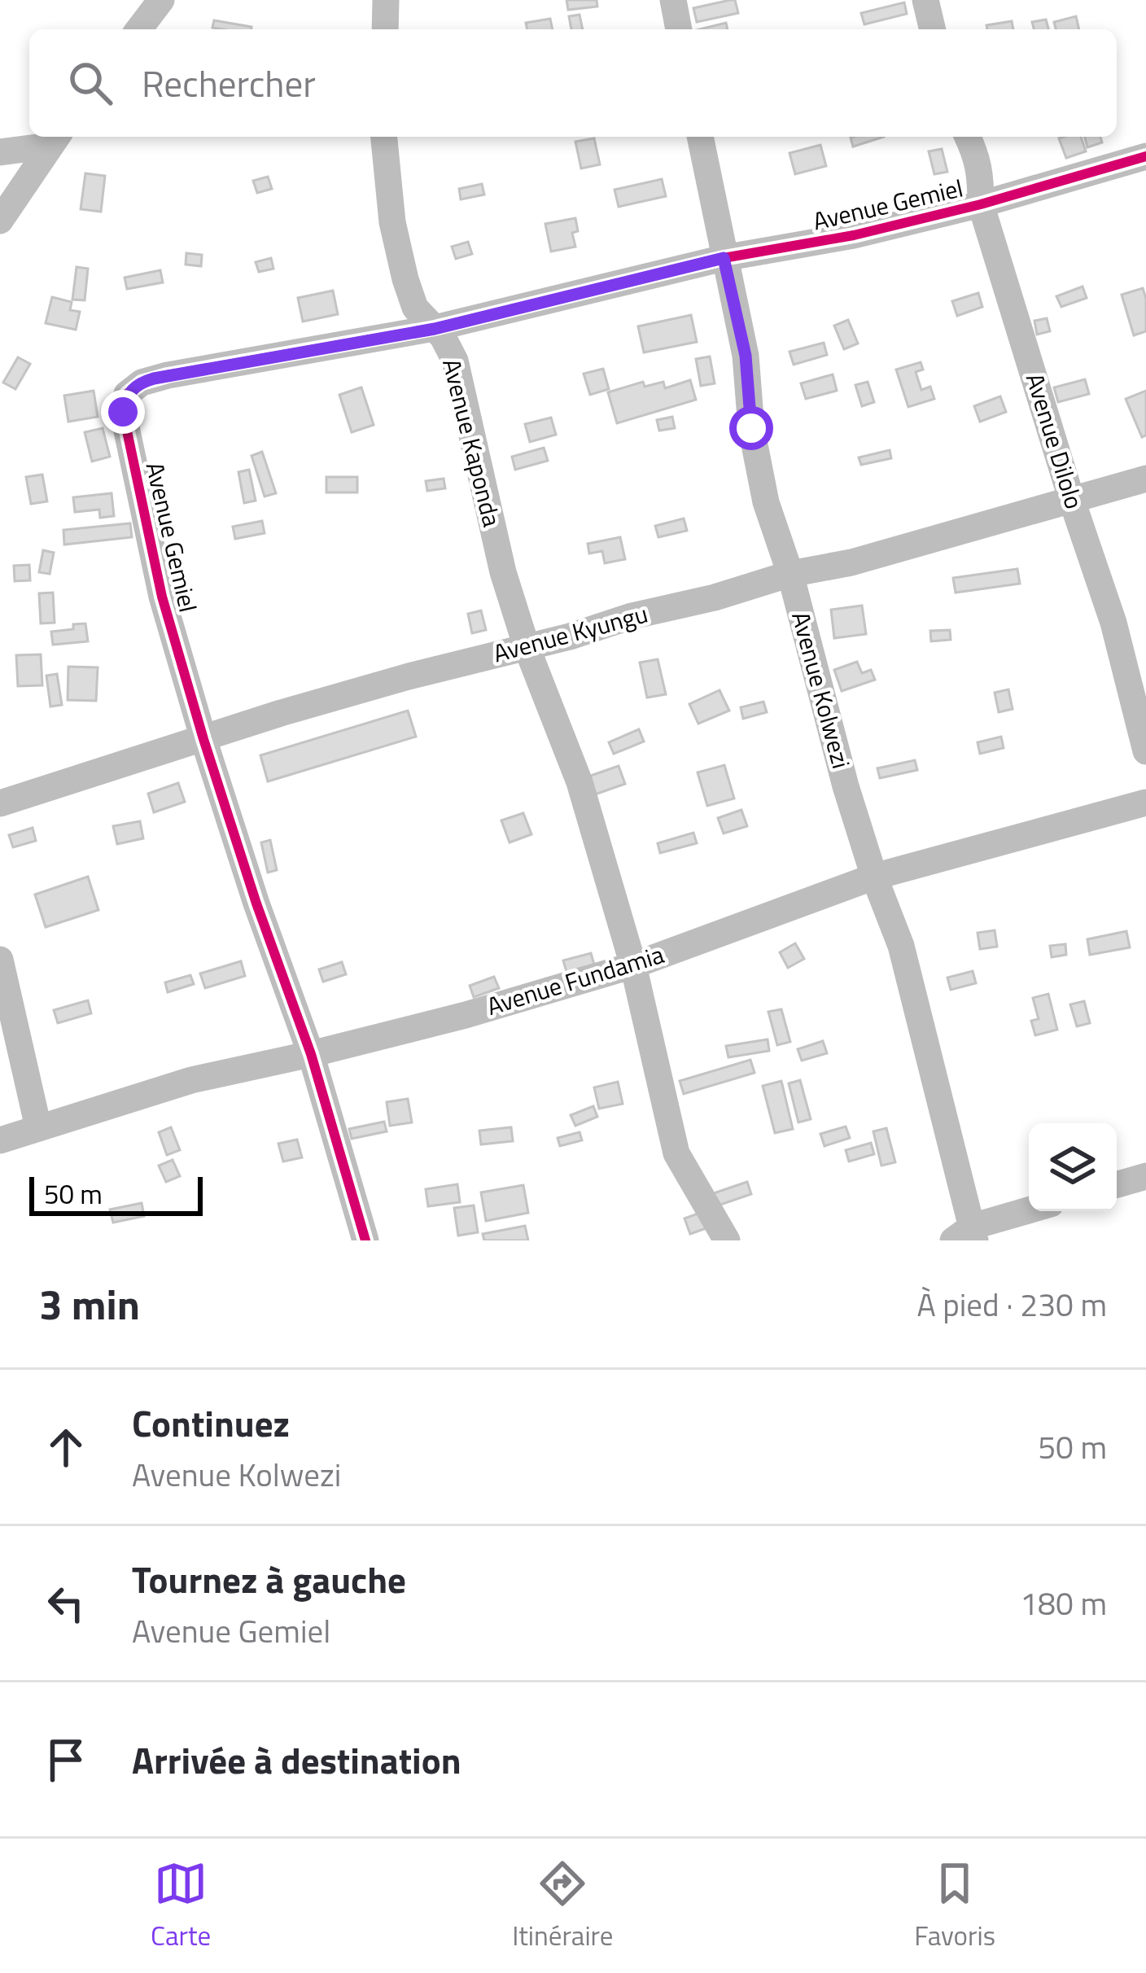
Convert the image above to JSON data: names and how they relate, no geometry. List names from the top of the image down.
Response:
{
  "streets": {
    "street": [
      "Avenue Gemiel",
      "Avenue Dilolo",
      "Avenue Kaponda",
      "Avenue Kyungu",
      "Avenue Kolwezi",
      "Avenue Fundamia"
    ]
  },
  "crossings": [
    ["Avenue Gemiel", "Avenue Dilolo"],
    ["Avenue Gemiel", "Avenue Kaponda"],
    ["Avenue Gemiel", "Avenue Kyungu"],
    ["Avenue Gemiel", "Avenue Kolwezi"],
    ["Avenue Gemiel", "Avenue Fundamia"],
    ["Avenue Dilolo", "Avenue Kyungu"],
    ["Avenue Kaponda", "Avenue Kyungu"],
    ["Avenue Kaponda", "Avenue Fundamia"],
    ["Avenue Kyungu", "Avenue Kolwezi"],
    ["Avenue Kolwezi", "Avenue Fundamia"]
  ],
  "scale_bar": "50 m",
  "page": {
    "search": "Rechercher",
    "scale": "50 m",
    "heading": ["3 min", "À pied · 230 m"],
    "list": [
      ["Continuez", "Avenue Kolwezi", "50 m"],
      ["Tournez à gauche", "Avenue Gemiel", "180 m"],
      "Arrivée à destination"
    ],
    "nav": ["Carte", "Itinéraire", "Favoris"]
  }
}
